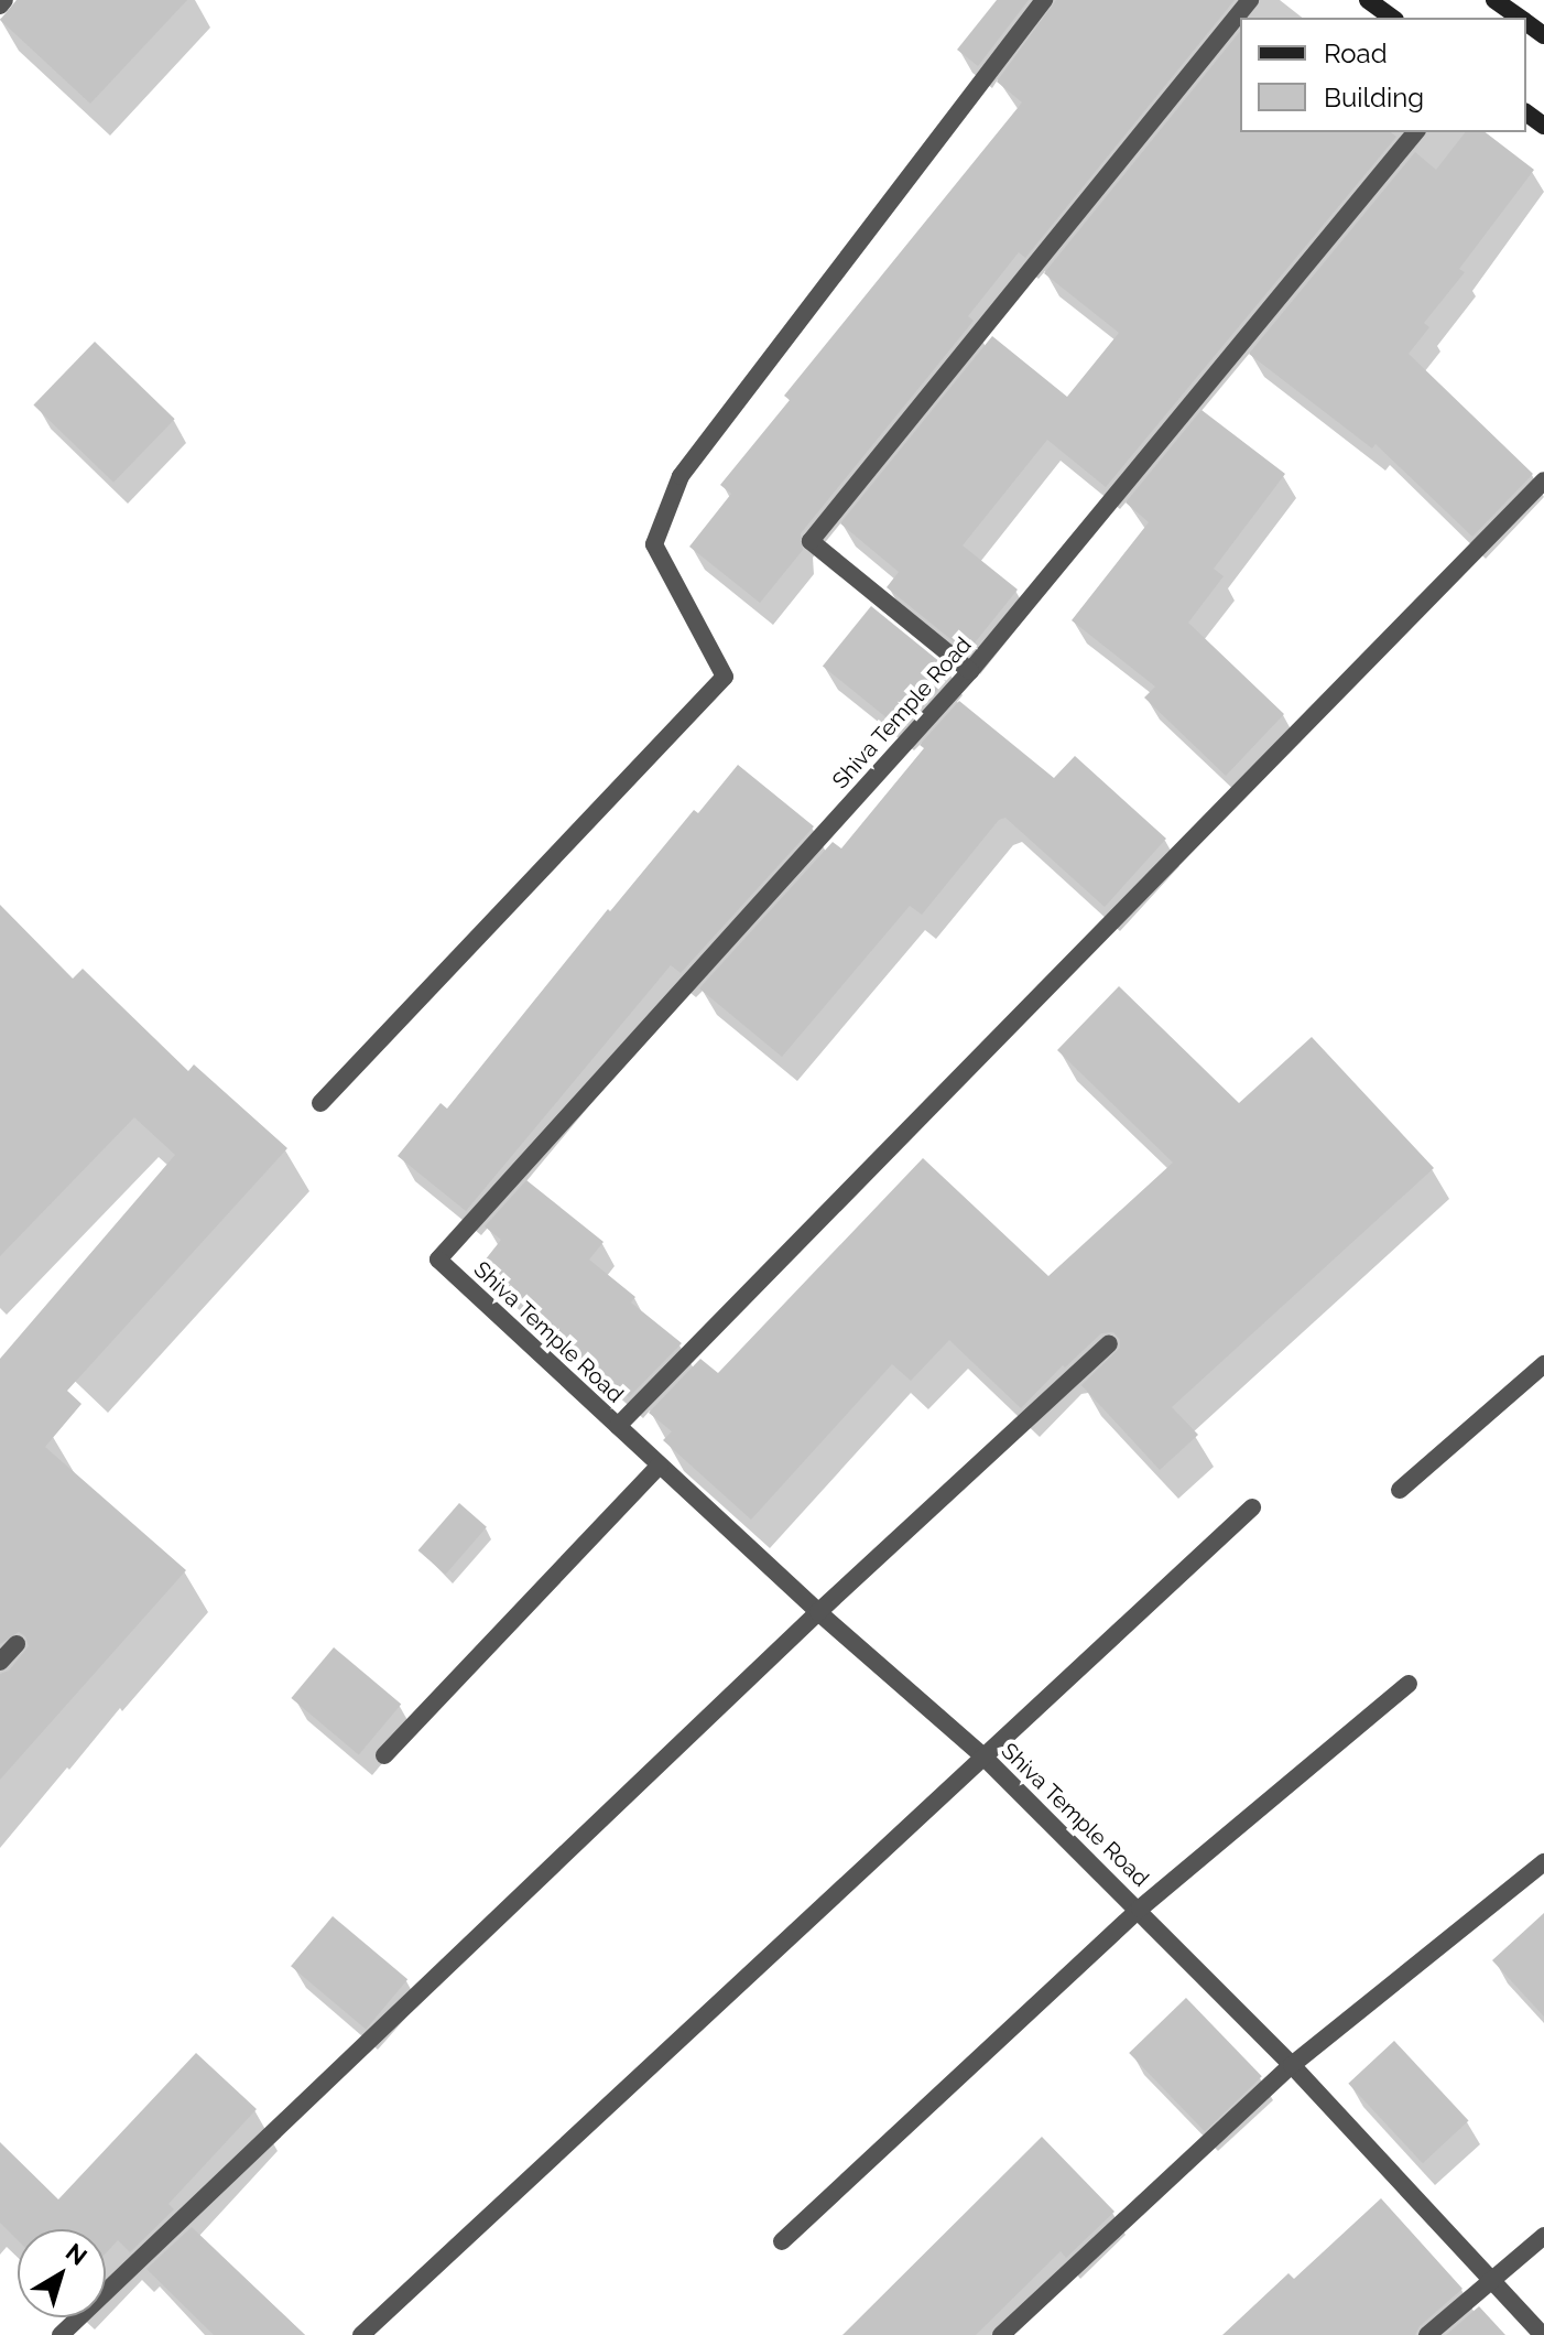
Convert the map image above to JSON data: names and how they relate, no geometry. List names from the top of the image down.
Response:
{
  "streets": {
    "street": ["Shiva Temple Road"]
  },
  "legend": ["Road", "Building"],
  "north": "top right"
}
